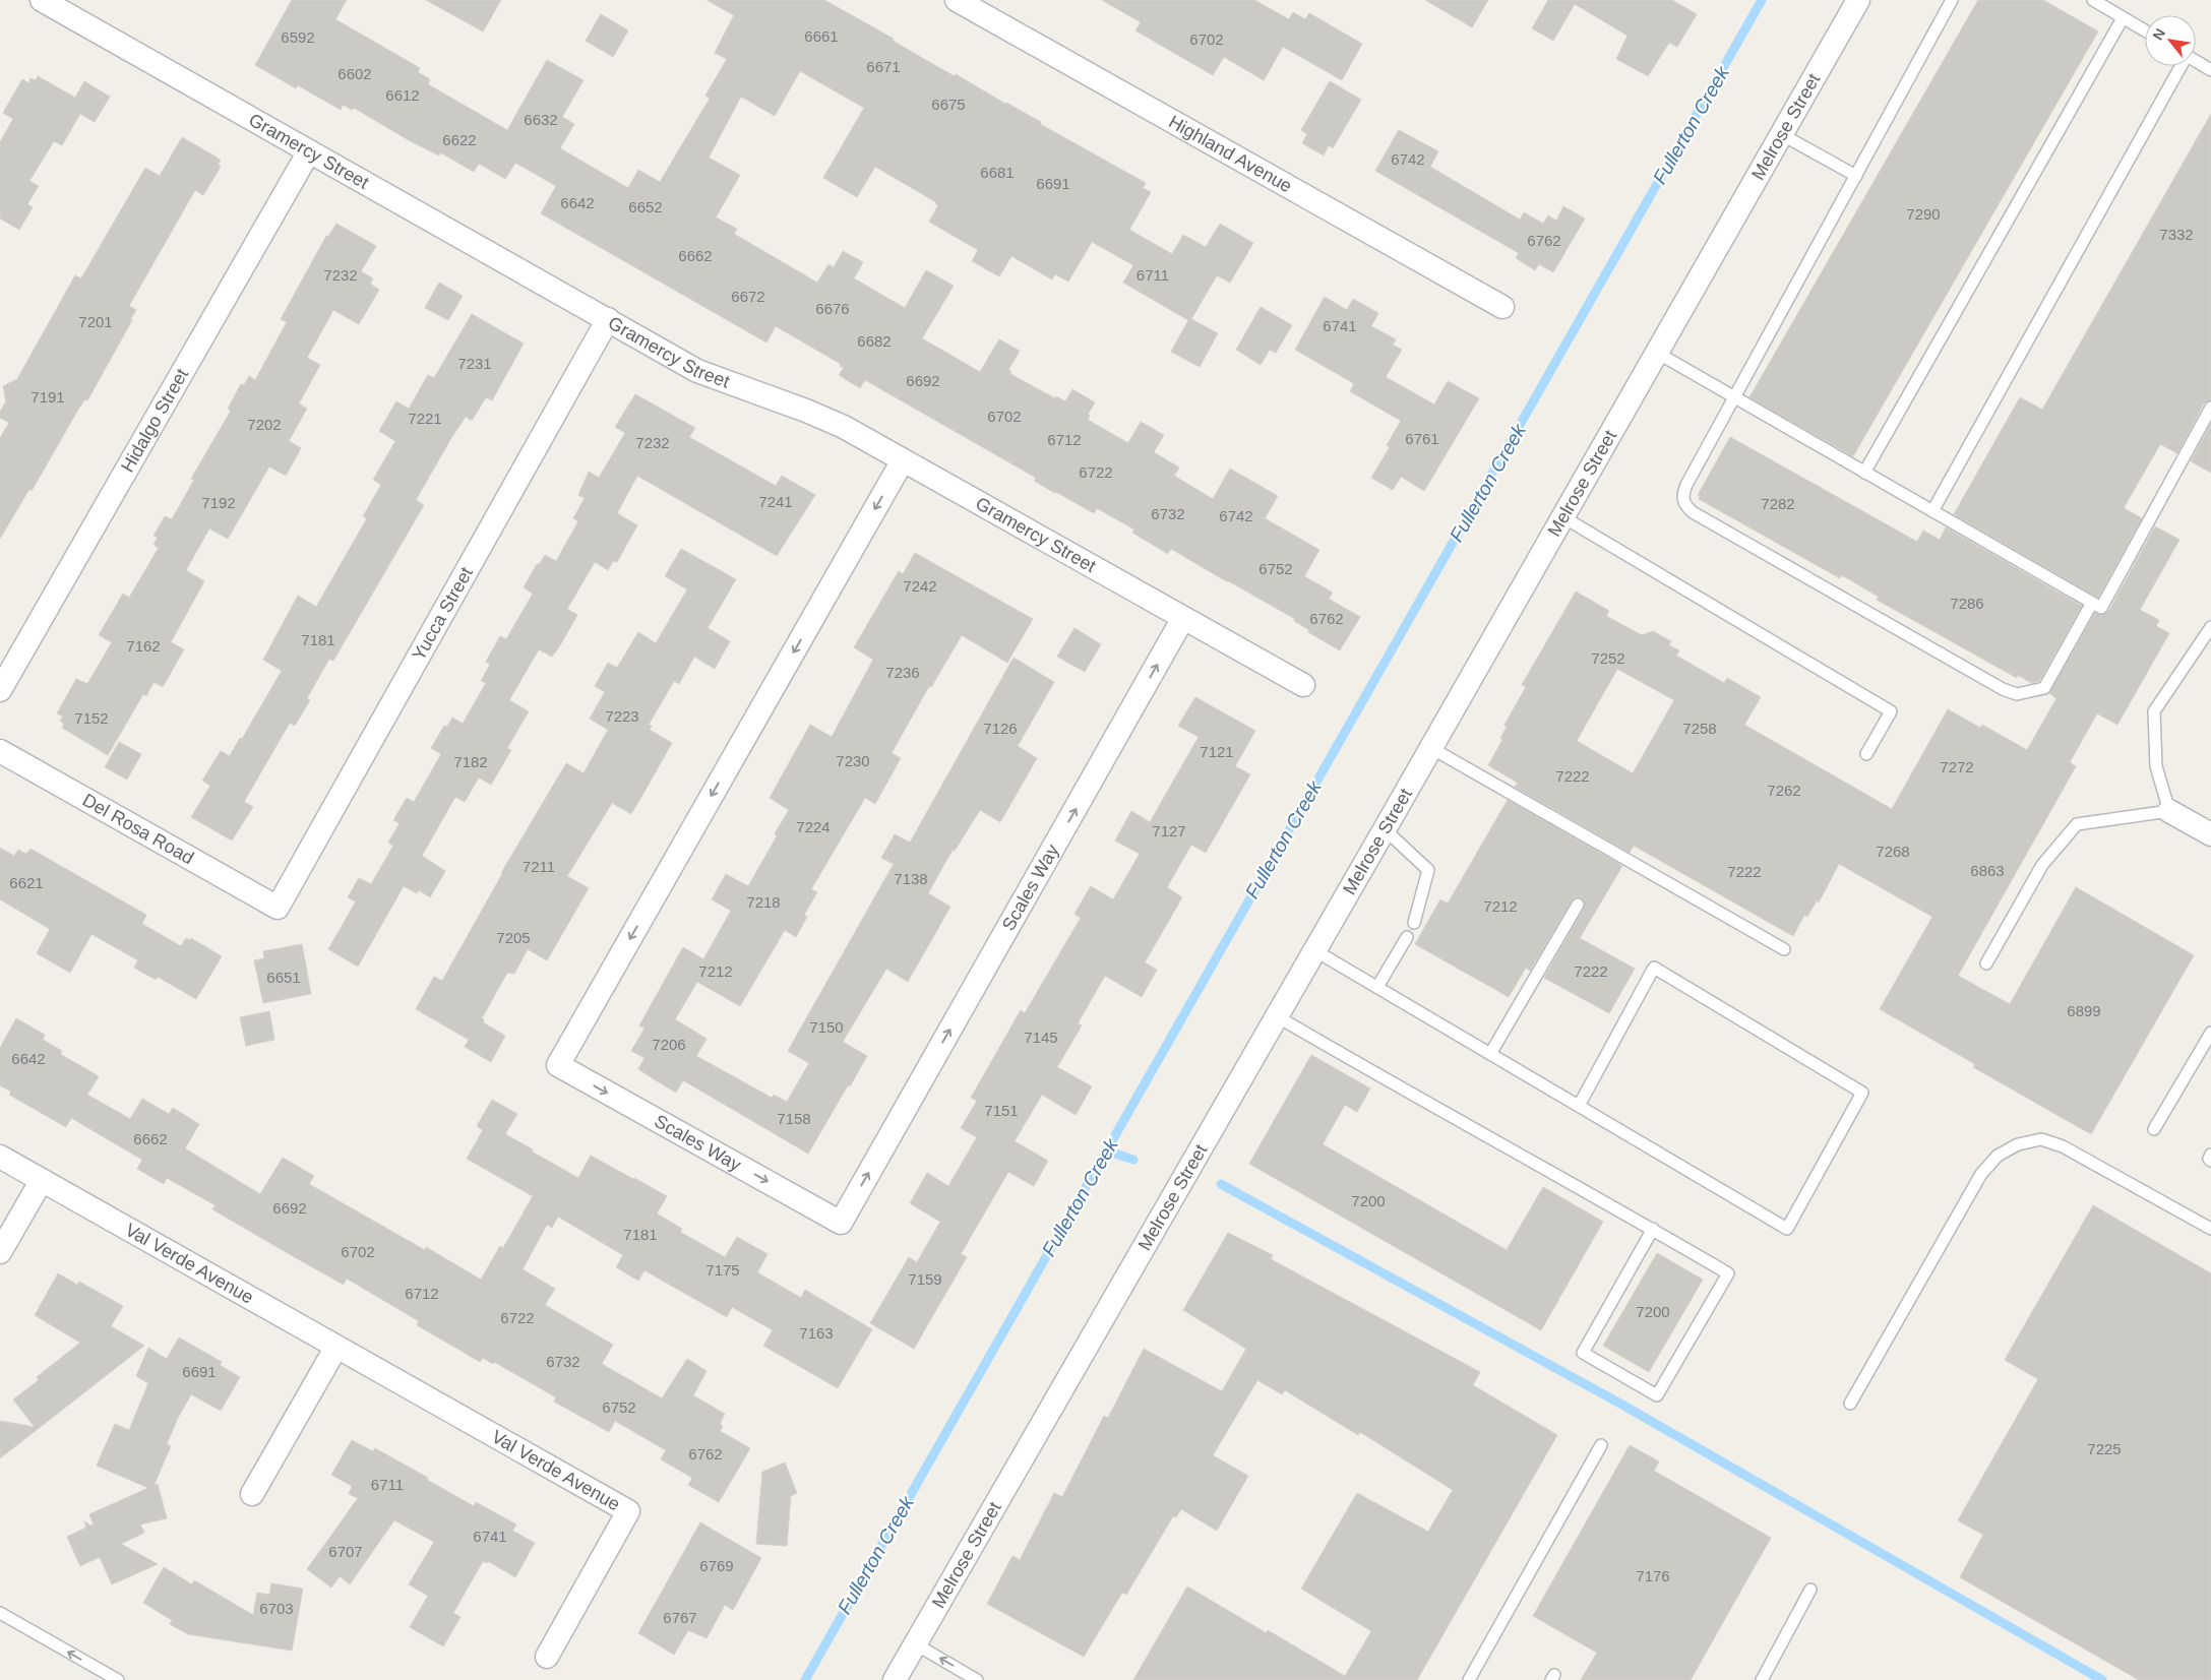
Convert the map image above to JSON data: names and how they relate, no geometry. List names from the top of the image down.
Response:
{
  "streets": {
    "street": [
      "Melrose Street",
      "Gramercy Street",
      "Highland Avenue",
      "Hidalgo Street",
      "Yucca Street",
      "Del Rosa Road",
      "Scales Way",
      "Val Verde Avenue"
    ]
  },
  "crossings": [
    ["Gramercy Street", "Hidalgo Street"],
    ["Gramercy Street", "Yucca Street"],
    ["Gramercy Street", "Scales Way"],
    ["Yucca Street", "Del Rosa Road"]
  ],
  "water": ["Fullerton Creek"],
  "house_numbers": [
    "6661",
    "6592",
    "6702",
    "6671",
    "6602",
    "6612",
    "6675",
    "6632",
    "6622",
    "6742",
    "6681",
    "6691",
    "6642",
    "6652",
    "7290",
    "7332",
    "6762",
    "6662",
    "7232",
    "6711",
    "6672",
    "6676",
    "7201",
    "6741",
    "6682",
    "7231",
    "6692",
    "7191",
    "6702",
    "7221",
    "7202",
    "6761",
    "6712",
    "7232",
    "6722",
    "7241",
    "7192",
    "7282",
    "6732",
    "6742",
    "6752",
    "7242",
    "7286",
    "6762",
    "7181",
    "7162",
    "7252",
    "7236",
    "7223",
    "7152",
    "7126",
    "7258",
    "7121",
    "7230",
    "7182",
    "7272",
    "7222",
    "7262",
    "7224",
    "7127",
    "7268",
    "7211",
    "6863",
    "7222",
    "7138",
    "6621",
    "7218",
    "7212",
    "7205",
    "7212",
    "7222",
    "6651",
    "6899",
    "7150",
    "7145",
    "7206",
    "6642",
    "7151",
    "7158",
    "6662",
    "7200",
    "6692",
    "7181",
    "6702",
    "7175",
    "7159",
    "6712",
    "7200",
    "6722",
    "7163",
    "6732",
    "6691",
    "6752",
    "7225",
    "6762",
    "6711",
    "6741",
    "6707",
    "6769",
    "7176",
    "6703",
    "6767"
  ],
  "north": "top left"
}
